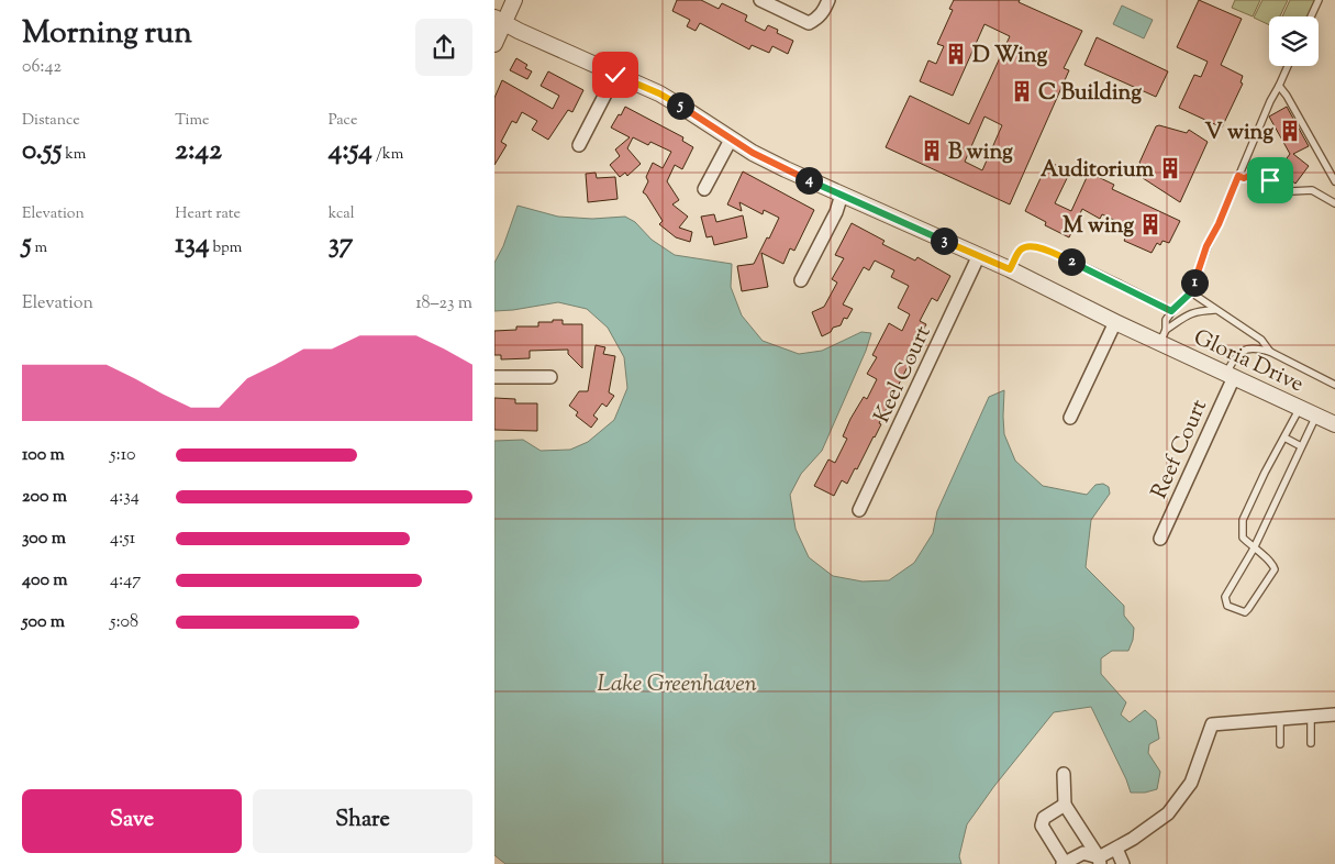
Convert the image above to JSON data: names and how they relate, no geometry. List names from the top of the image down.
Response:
{
  "streets": {
    "street": ["Gloria Drive", "Keel Court", "Reef Court"]
  },
  "crossings": [
    ["Gloria Drive", "Keel Court"],
    ["Gloria Drive", "Reef Court"]
  ],
  "water": ["Lake Greenhaven"],
  "places": {
    "building": [
      "D Wing",
      "C Building",
      "V wing",
      "B wing",
      "Auditorium",
      "M wing"
    ]
  },
  "page": {
    "heading": ["Morning run", "06:42"],
    "pins": [
      "5",
      "4",
      "3",
      "2",
      "1"
    ],
    "stats": [
      ["Distance", "0.55 km"],
      ["Time", "2:42"],
      ["Pace", "4:54 /km"],
      ["Elevation", "5 m"],
      ["Heart rate", "134 bpm"],
      ["kcal", "37"]
    ],
    "chart": ["Elevation", "18–23 m"],
    "list": [
      {
        "name": "100 m",
        "note": "5:10"
      },
      {
        "name": "200 m",
        "note": "4:34"
      },
      {
        "name": "300 m",
        "note": "4:51"
      },
      {
        "name": "400 m",
        "note": "4:47"
      },
      {
        "name": "500 m",
        "note": "5:08"
      }
    ],
    "buttons": ["Save", "Share"]
  }
}
